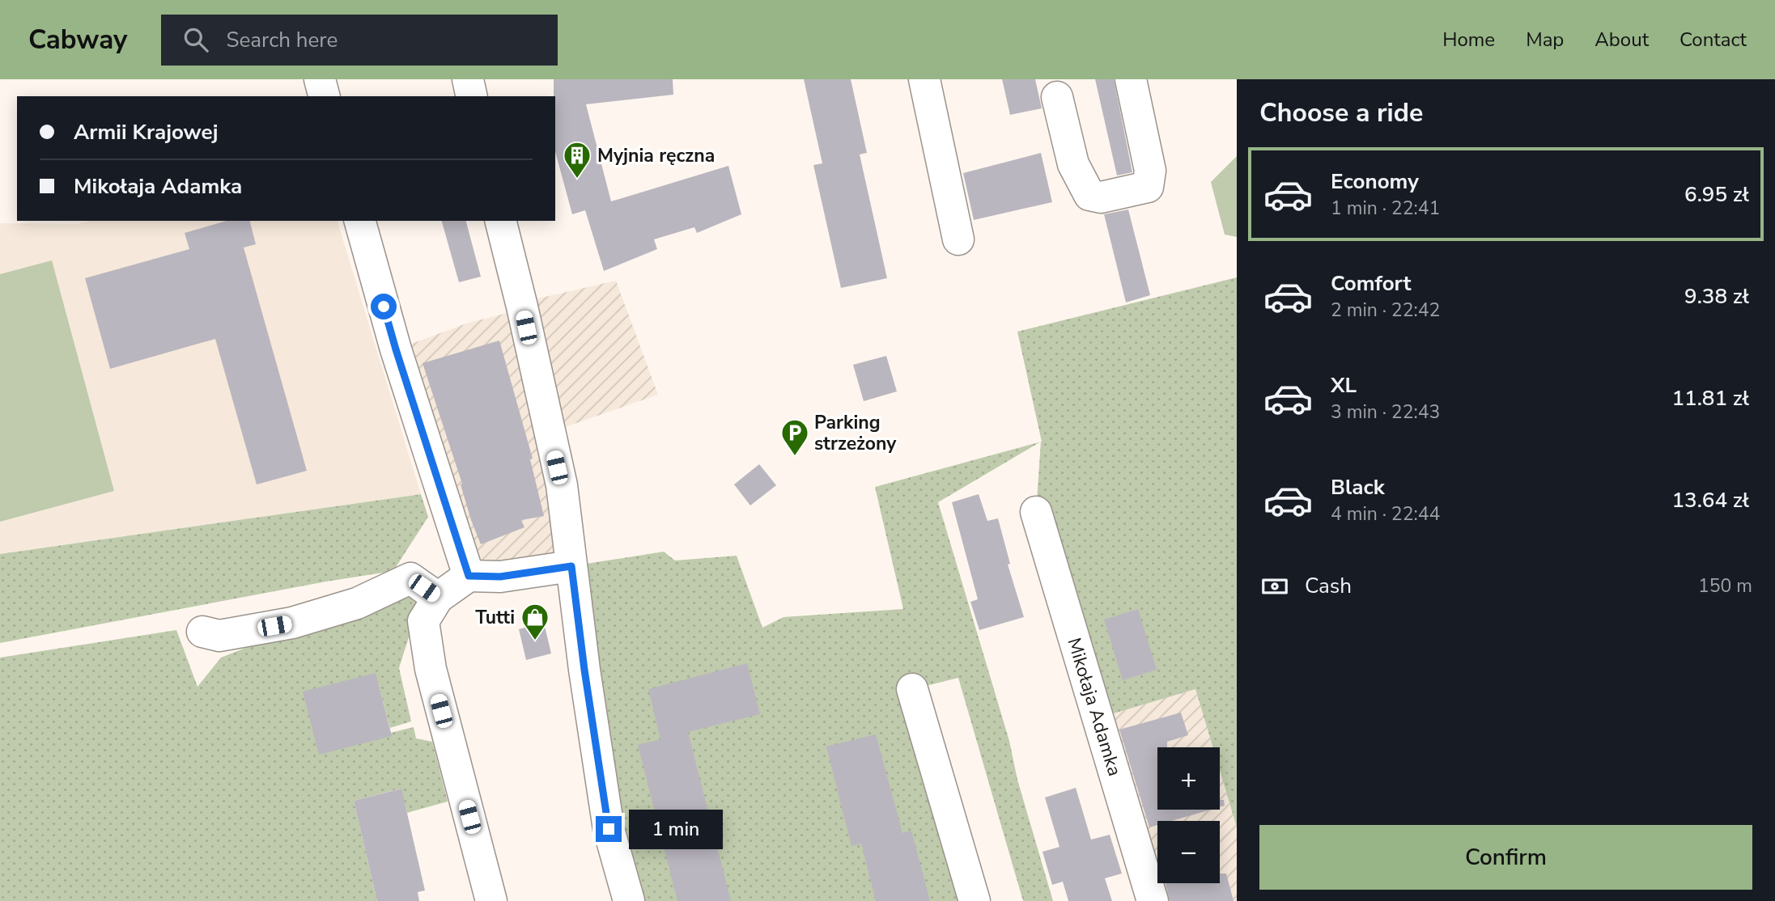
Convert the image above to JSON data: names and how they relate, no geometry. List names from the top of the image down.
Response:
{
  "streets": {
    "street": ["Mikołaja Adamka"]
  },
  "places": {
    "building": ["Myjnia ręczna"],
    "parking": ["Parking strzeżony"],
    "shop": ["Tutti"]
  },
  "page": {
    "header": "Cabway",
    "search": "Search here",
    "nav": [
      "Home",
      "Map",
      "About",
      "Contact"
    ],
    "heading": "Choose a ride",
    "banner": ["Armii Krajowej", "Mikołaja Adamka"],
    "list": [
      {
        "name": "Economy",
        "note": "1 min · 22:41",
        "value": "6.95 zł"
      },
      {
        "name": "Comfort",
        "note": "2 min · 22:42",
        "value": "9.38 zł"
      },
      {
        "name": "XL",
        "note": "3 min · 22:43",
        "value": "11.81 zł"
      },
      {
        "name": "Black",
        "note": "4 min · 22:44",
        "value": "13.64 zł"
      }
    ],
    "pay": ["Cash", "150 m"],
    "map_buttons": ["+", "−"],
    "bubble": "1 min",
    "buttons": "Confirm"
  }
}
